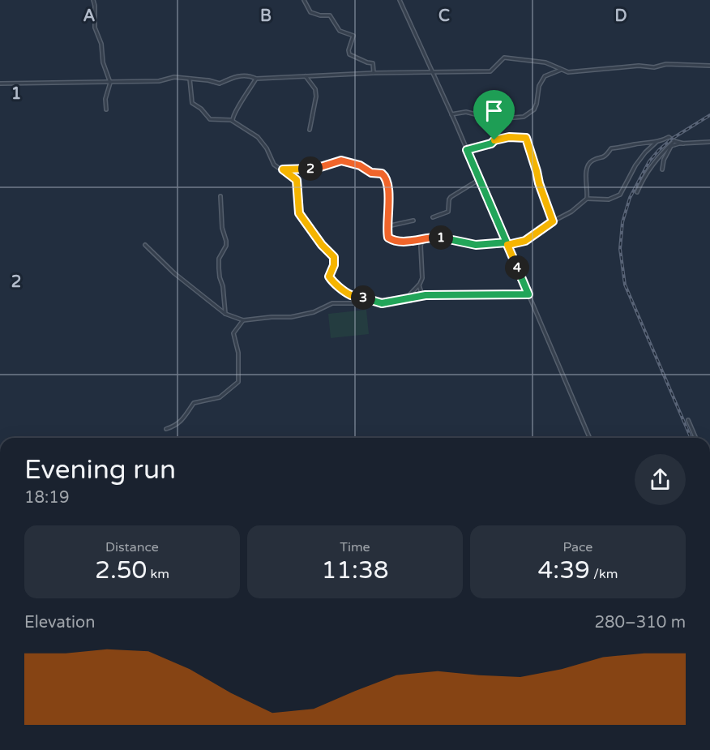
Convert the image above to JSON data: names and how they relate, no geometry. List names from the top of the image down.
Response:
{
  "page": {
    "pins": [
      "2",
      "1",
      "4",
      "3"
    ],
    "heading": ["Evening run", "18:19"],
    "stats": [
      ["Distance", "2.50 km"],
      ["Time", "11:38"],
      ["Pace", "4:39 /km"]
    ],
    "chart": ["Elevation", "280–310 m"]
  },
  "grid": {
    "columns": [
      "A",
      "B",
      "C",
      "D"
    ],
    "rows": ["1", "2"]
  }
}
